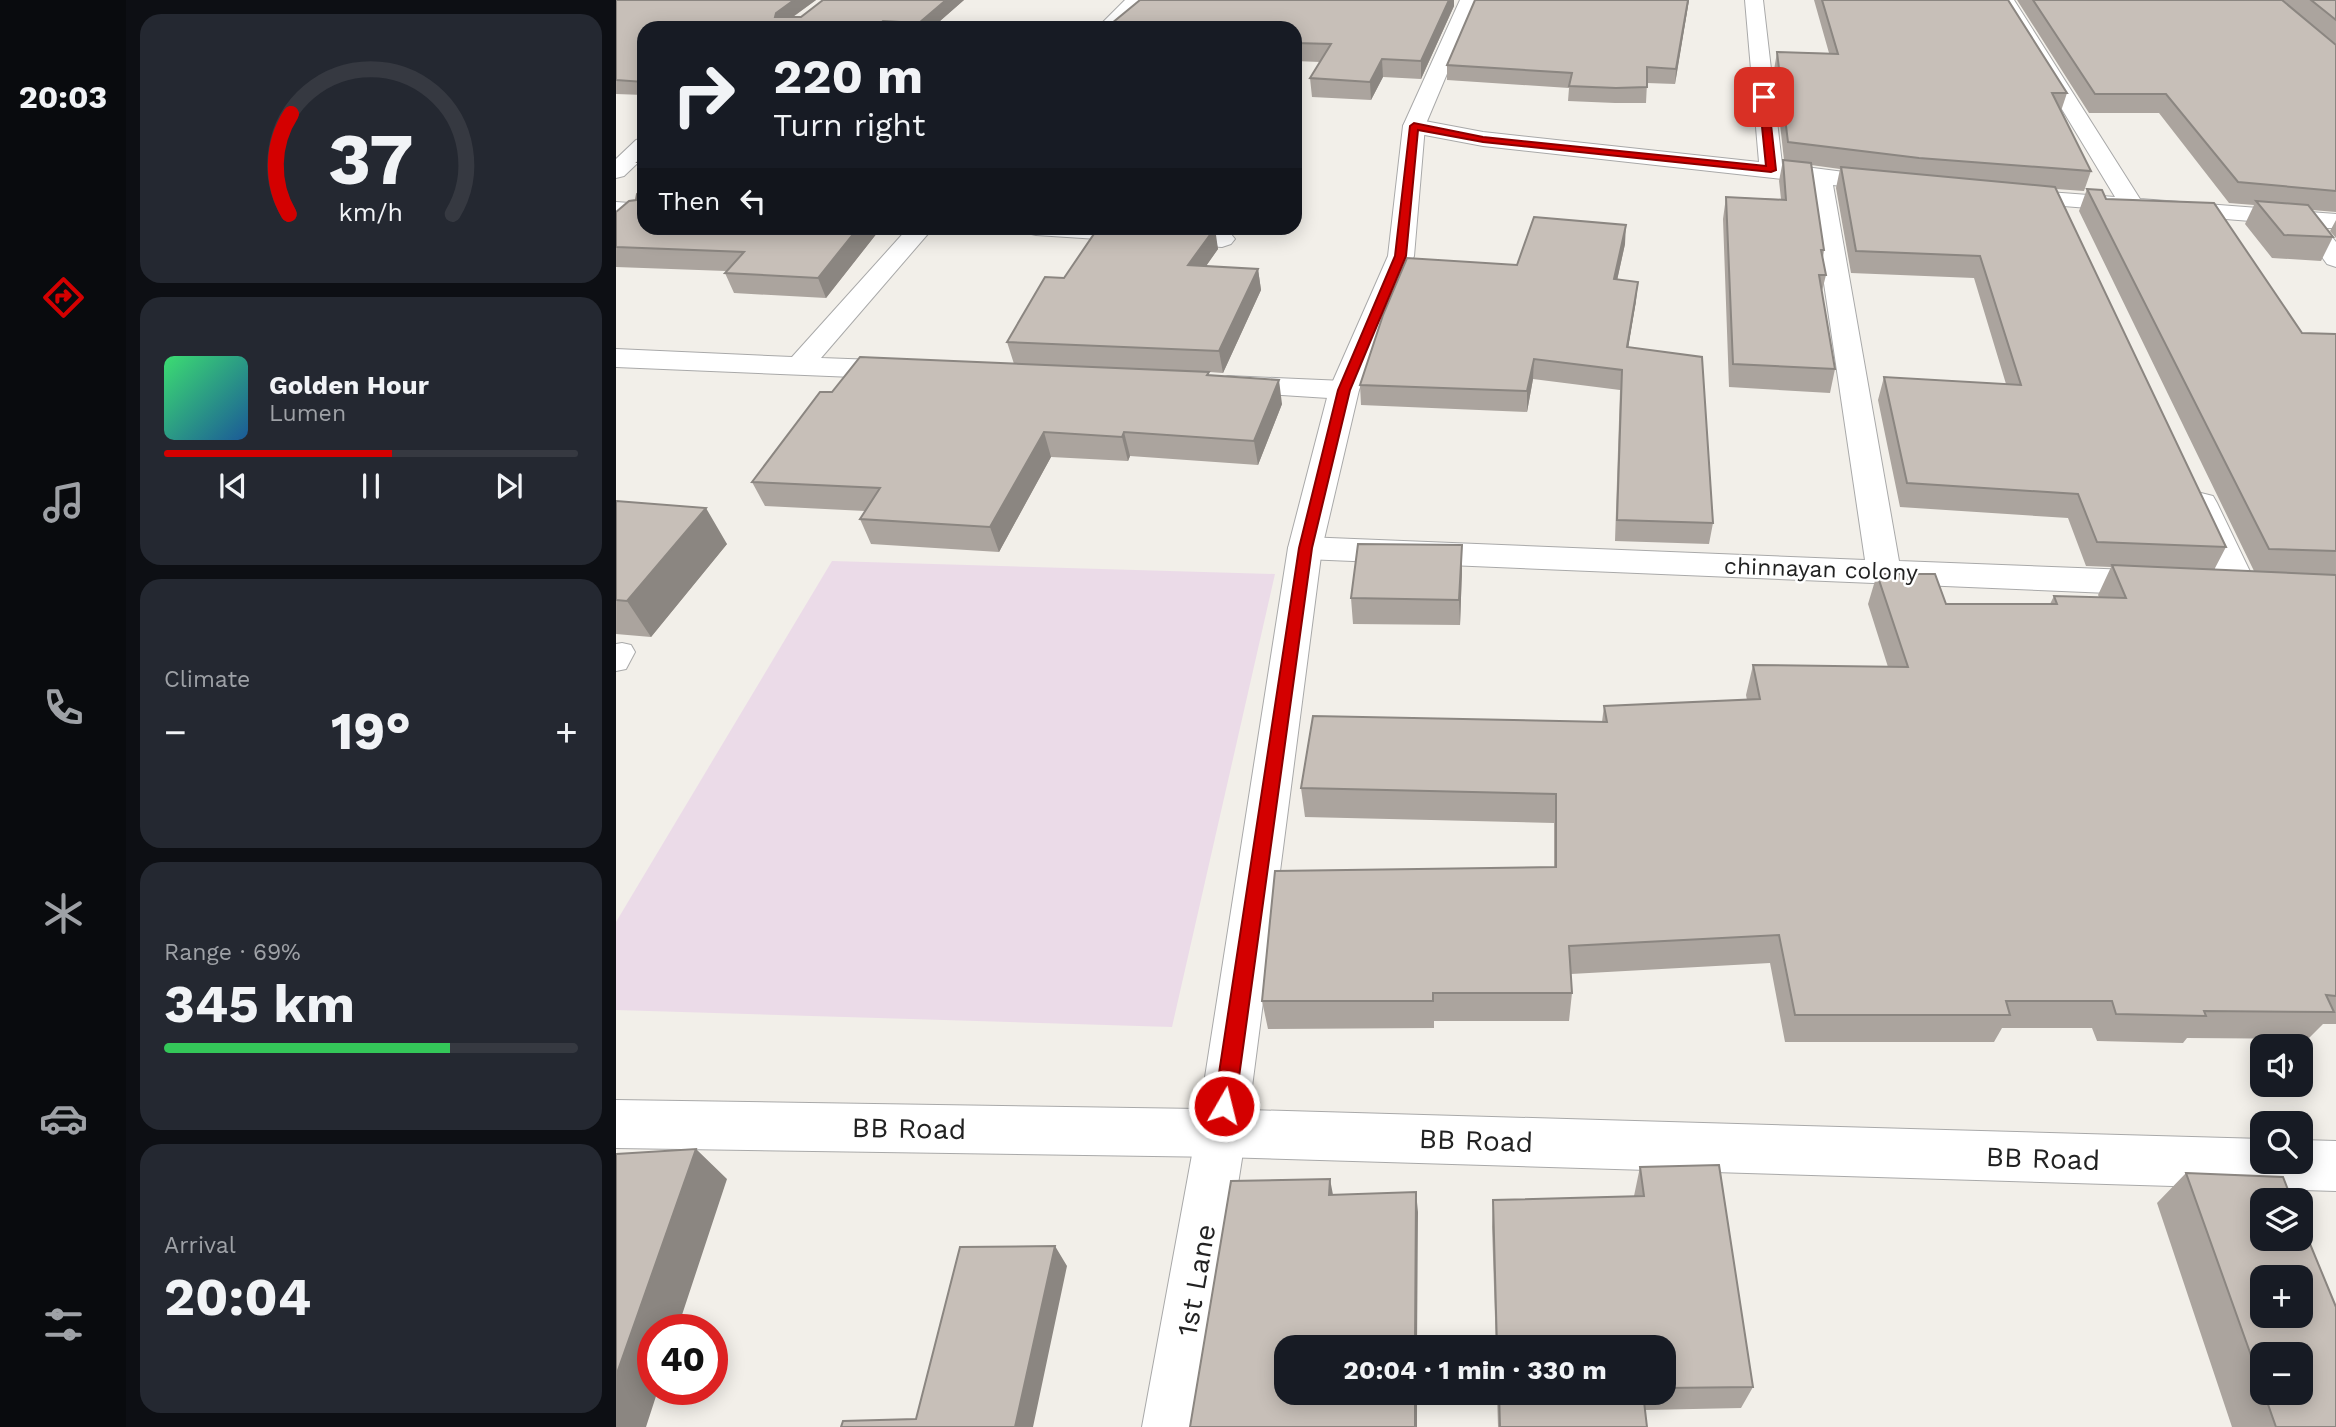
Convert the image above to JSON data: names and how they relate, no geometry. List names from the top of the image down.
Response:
{
  "streets": {
    "street": ["chinnayan colony", "BB Road", "1st Lane"]
  },
  "crossings": [
    ["chinnayan colony", "1st Lane"],
    ["BB Road", "1st Lane"]
  ],
  "page": {
    "tabs": "20:03",
    "turn": ["220 m", "Turn right"],
    "then": "Then",
    "song": ["Golden Hour", "Lumen"],
    "tile": [
      "Climate",
      ["Range · 69%", "345 km"],
      ["Arrival", "20:04"]
    ],
    "heat": ["−", "19°", "+"],
    "map_buttons": ["+", "−"],
    "limit": "40",
    "trip": "20:04 · 1 min · 330 m",
    "gauge": ["37", "km/h"]
  }
}
